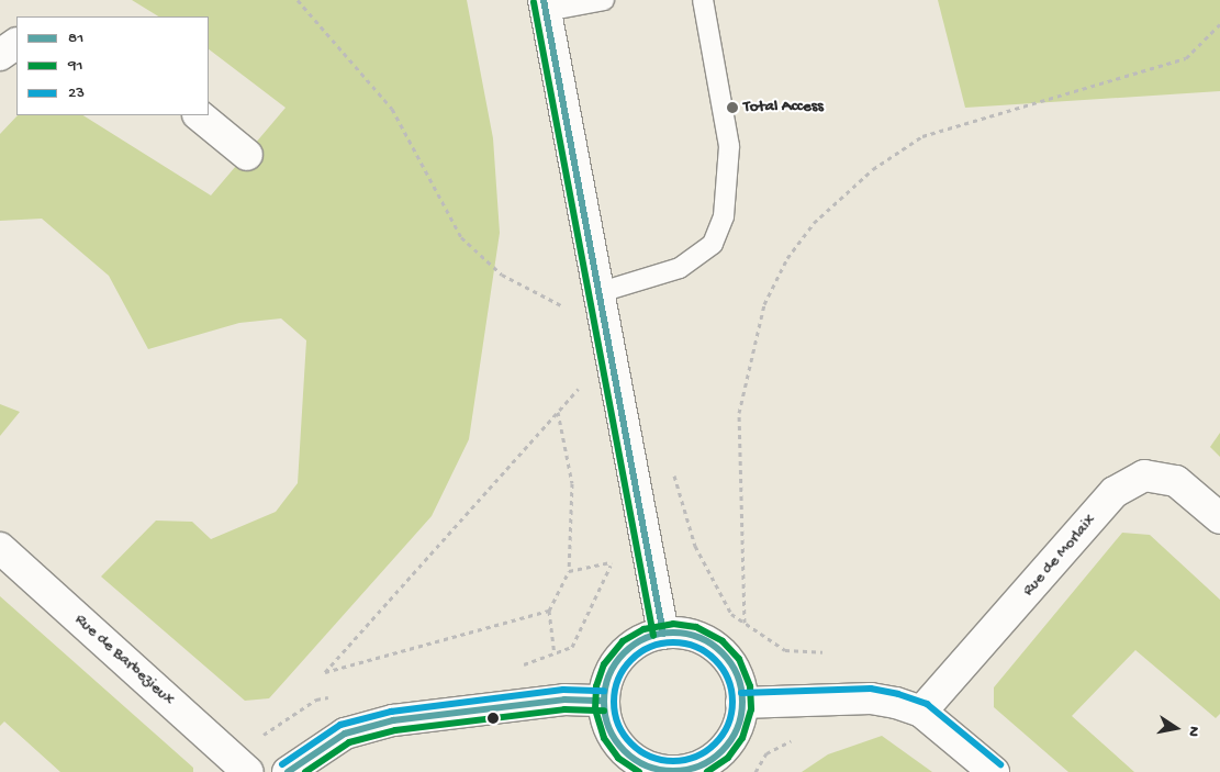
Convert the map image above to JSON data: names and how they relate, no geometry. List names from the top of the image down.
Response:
{
  "streets": {
    "street": ["Rue de Morlaix", "Rue de Barbezieux"]
  },
  "places": ["Total Access"],
  "lines": ["transit line 81", "transit line 91", "transit line 23"],
  "legend": ["81", "91", "23"],
  "north": "right"
}
